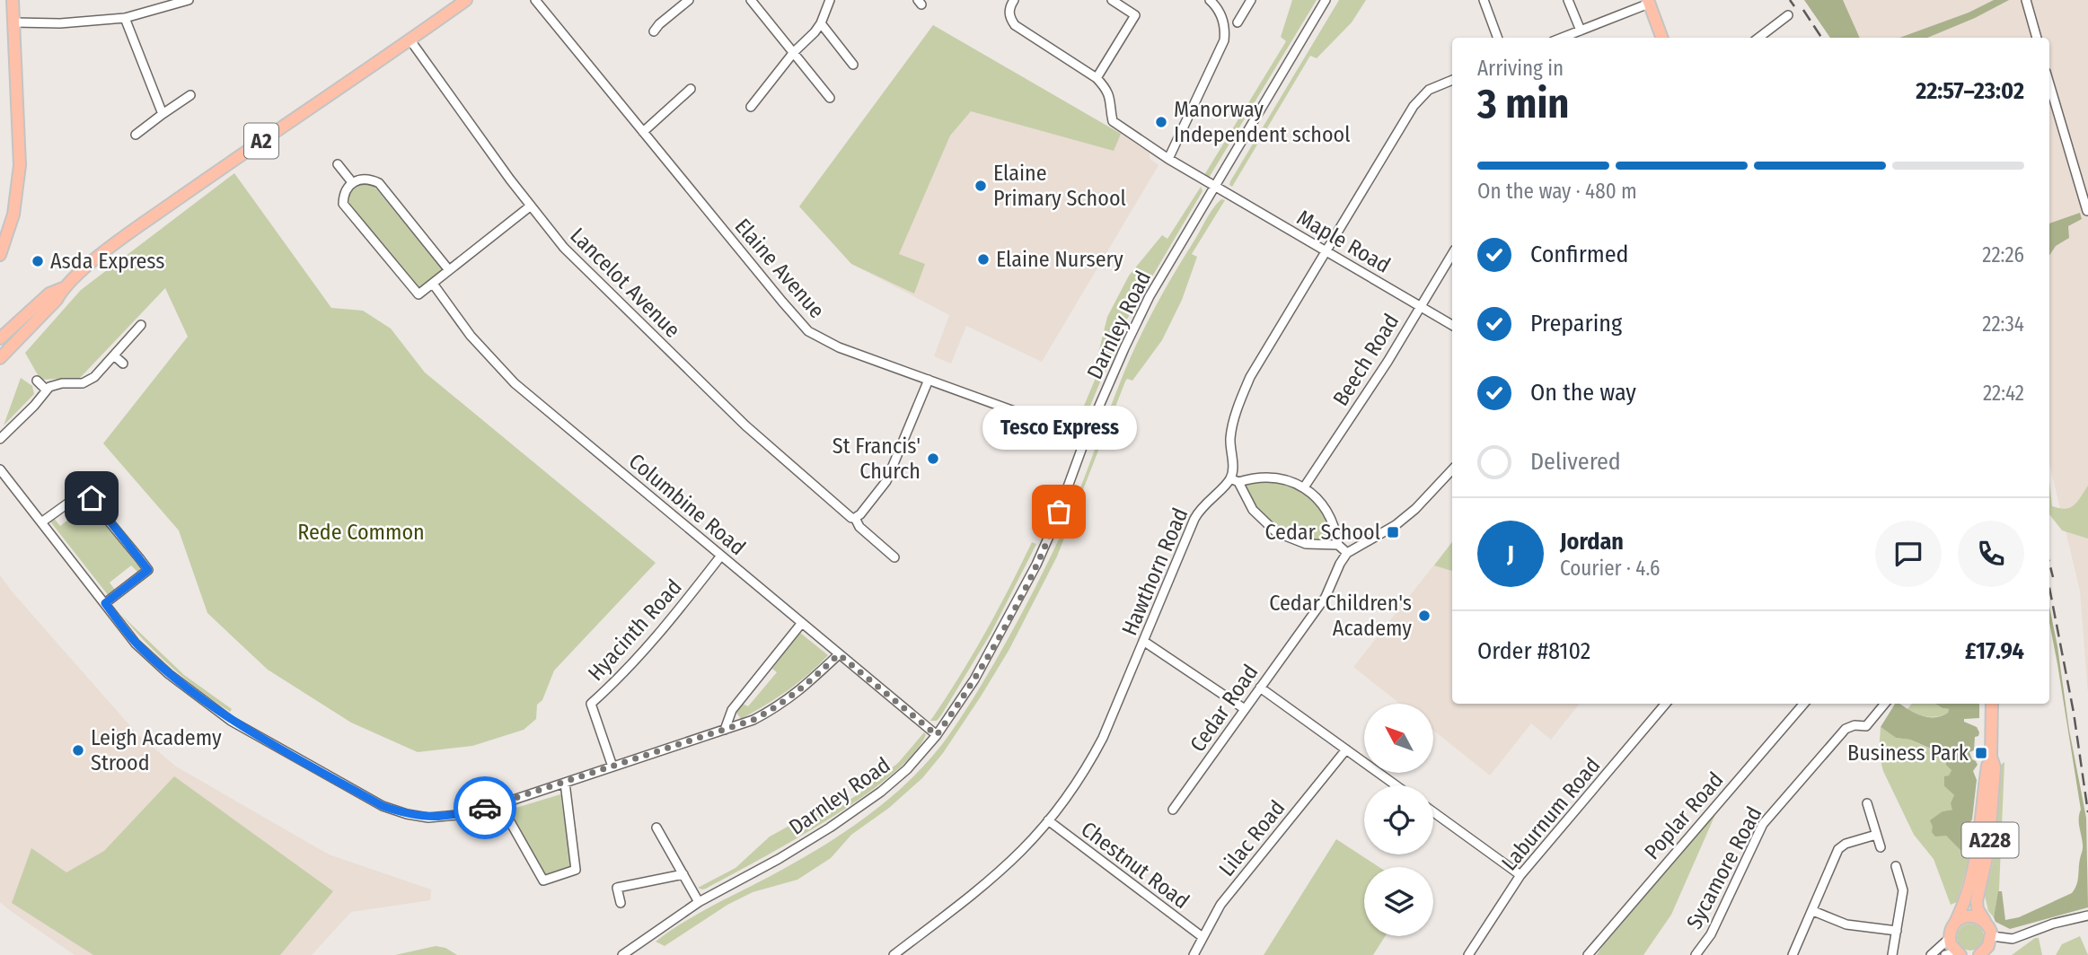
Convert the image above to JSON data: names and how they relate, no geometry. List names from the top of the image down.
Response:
{
  "streets": {
    "main road": ["A2", "A228"],
    "street": [
      "Maple Road",
      "Elaine Avenue",
      "Lancelot Avenue",
      "Darnley Road",
      "Beech Road",
      "Columbine Road",
      "Hawthorn Road",
      "Hyacinth Road",
      "Cedar Road",
      "Laburnum Road",
      "Poplar Road",
      "Lilac Road",
      "Chestnut Road",
      "Sycamore Road"
    ]
  },
  "crossings": [
    ["A2", "Lancelot Avenue"],
    ["Maple Road", "Darnley Road"],
    ["Maple Road", "Beech Road"],
    ["Elaine Avenue", "Darnley Road"],
    ["Darnley Road", "Columbine Road"],
    ["Columbine Road", "Hyacinth Road"],
    ["Hawthorn Road", "Chestnut Road"],
    ["Lilac Road", "Chestnut Road"]
  ],
  "parks": ["Rede Common"],
  "places": {
    "other": [
      "Manorway Independent school",
      "Elaine Primary School",
      "Elaine Nursery",
      "Asda Express",
      "St Francis' Church",
      "Tesco Express",
      "Cedar Children's Academy",
      "Leigh Academy Strood"
    ],
    "transit": ["Cedar School", "Business Park"]
  },
  "north": "top left",
  "page": {
    "heading": ["3 min", "Arriving in", "22:57–23:02"],
    "panel": [
      "Jordan",
      "Courier · 4.6",
      "Order #8102",
      "£17.94"
    ],
    "bar": "On the way · 480 m",
    "list": [
      ["Confirmed", "22:26"],
      ["Preparing", "22:34"],
      ["On the way", "22:42"],
      "Delivered"
    ],
    "bubble": "Tesco Express",
    "round": "J"
  }
}
